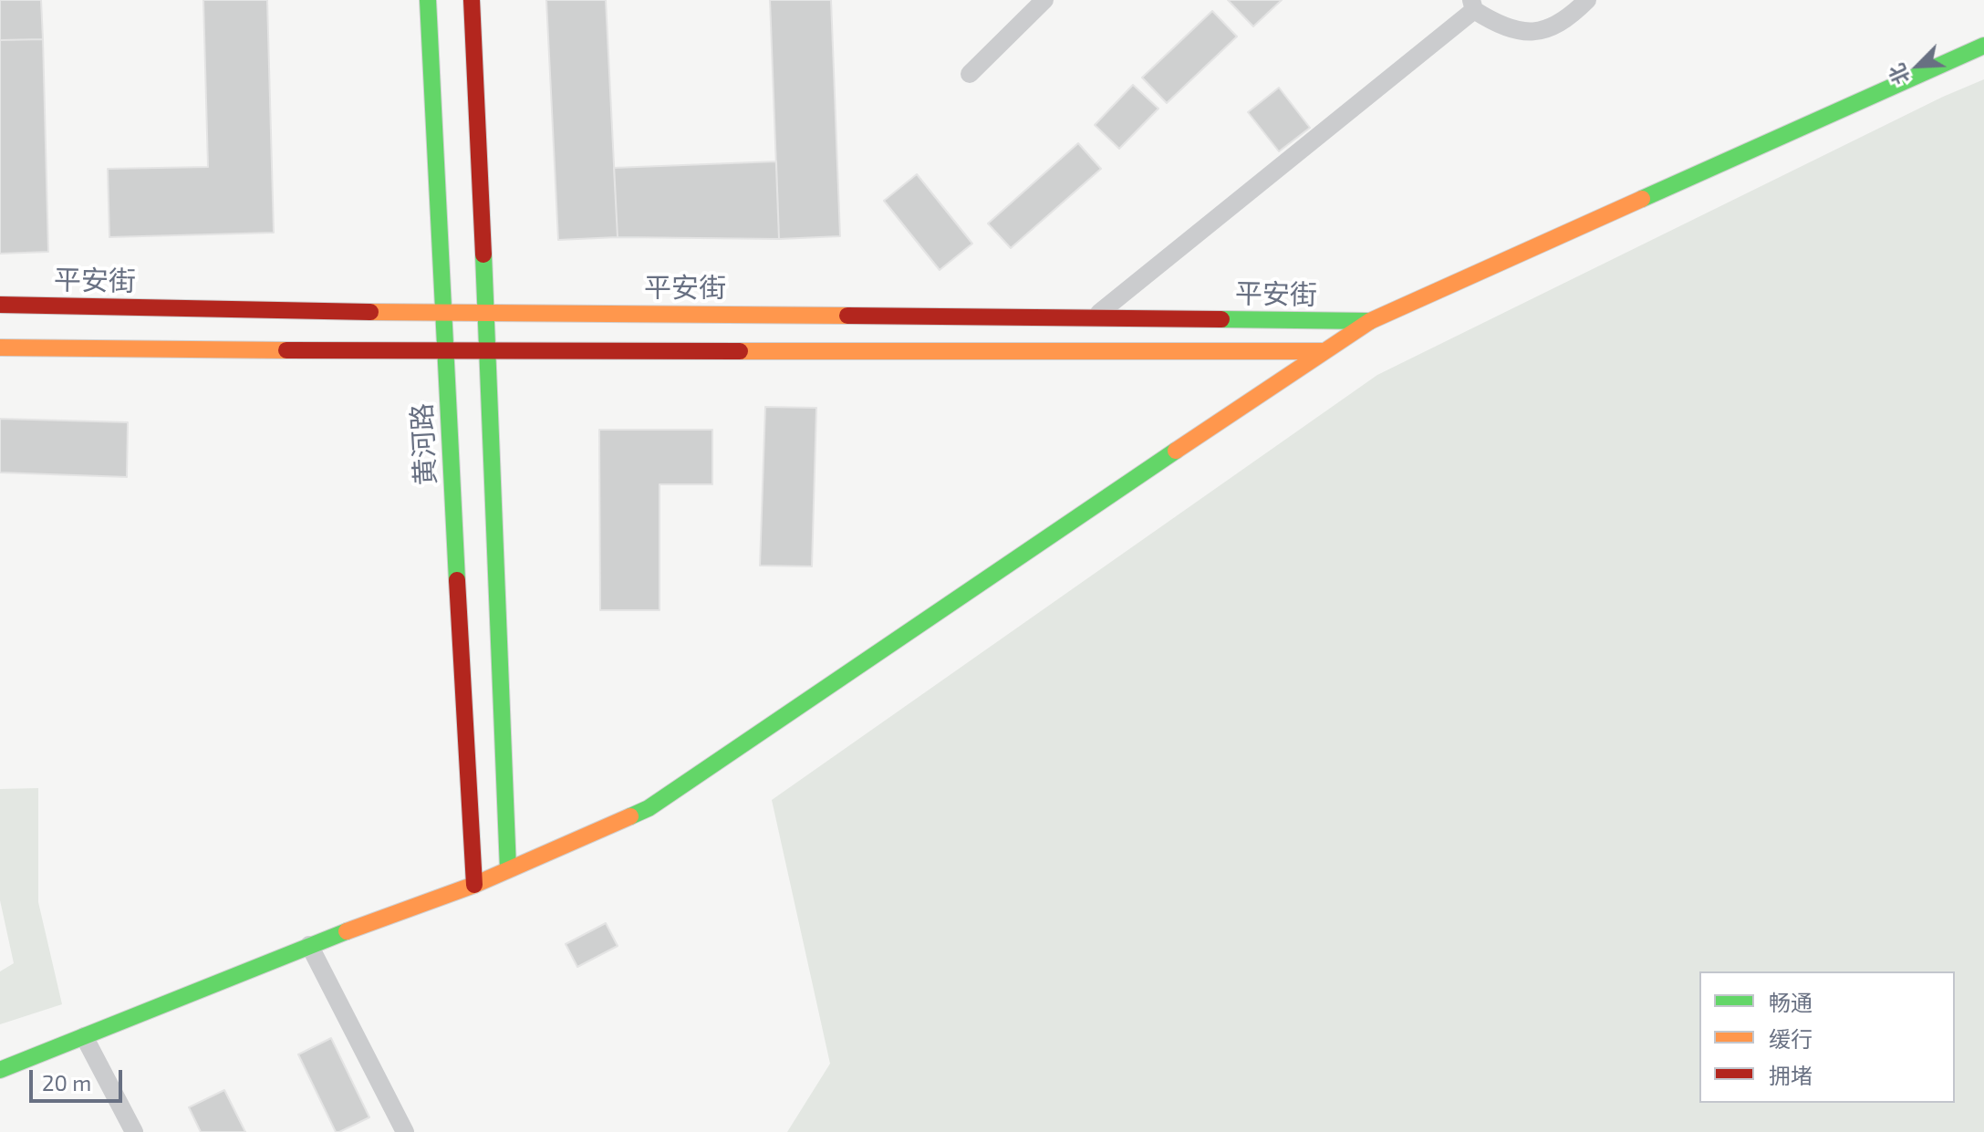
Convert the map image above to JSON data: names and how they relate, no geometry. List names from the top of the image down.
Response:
{
  "streets": {
    "main road": ["平安街", "黄河路"]
  },
  "crossings": [
    ["平安街", "黄河路"]
  ],
  "legend": ["畅通", "缓行", "拥堵"],
  "scale_bar": "20 m",
  "north": "bottom left"
}
